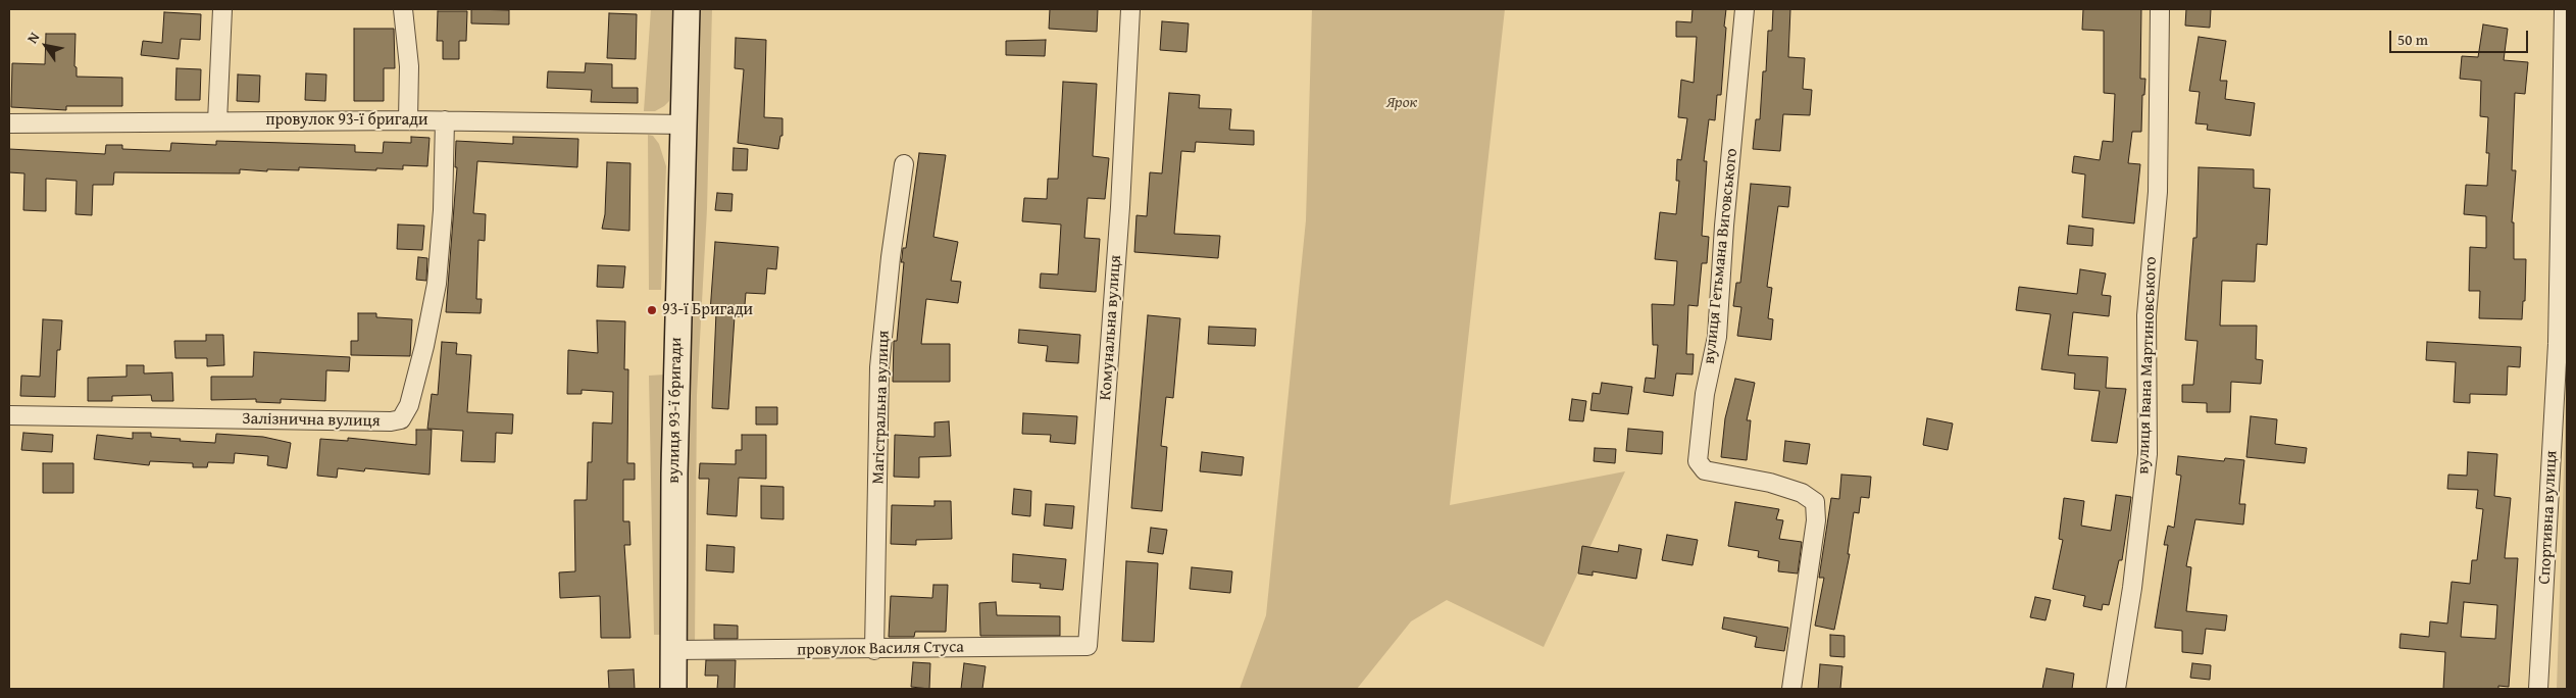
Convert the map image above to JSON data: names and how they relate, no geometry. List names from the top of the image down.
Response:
{
  "streets": {
    "main road": ["вулиця 93-ї бригади"],
    "street": [
      "провулок 93-ї бригади",
      "вулиця Гетьмана Виговського",
      "Комунальна вулиця",
      "вулиця Івана Мартиновського",
      "Магістральна вулиця",
      "Залізнична вулиця",
      "Спортивна вулиця",
      "провулок Василя Стуса"
    ]
  },
  "crossings": [
    ["провулок 93-ї бригади", "вулиця 93-ї бригади"],
    ["провулок 93-ї бригади", "Залізнична вулиця"],
    ["Комунальна вулиця", "провулок Василя Стуса"],
    ["Магістральна вулиця", "провулок Василя Стуса"],
    ["вулиця 93-ї бригади", "провулок Василя Стуса"]
  ],
  "parks": ["Ярок"],
  "places": ["93-ї Бригади"],
  "scale_bar": "50 m",
  "north": "top left"
}
